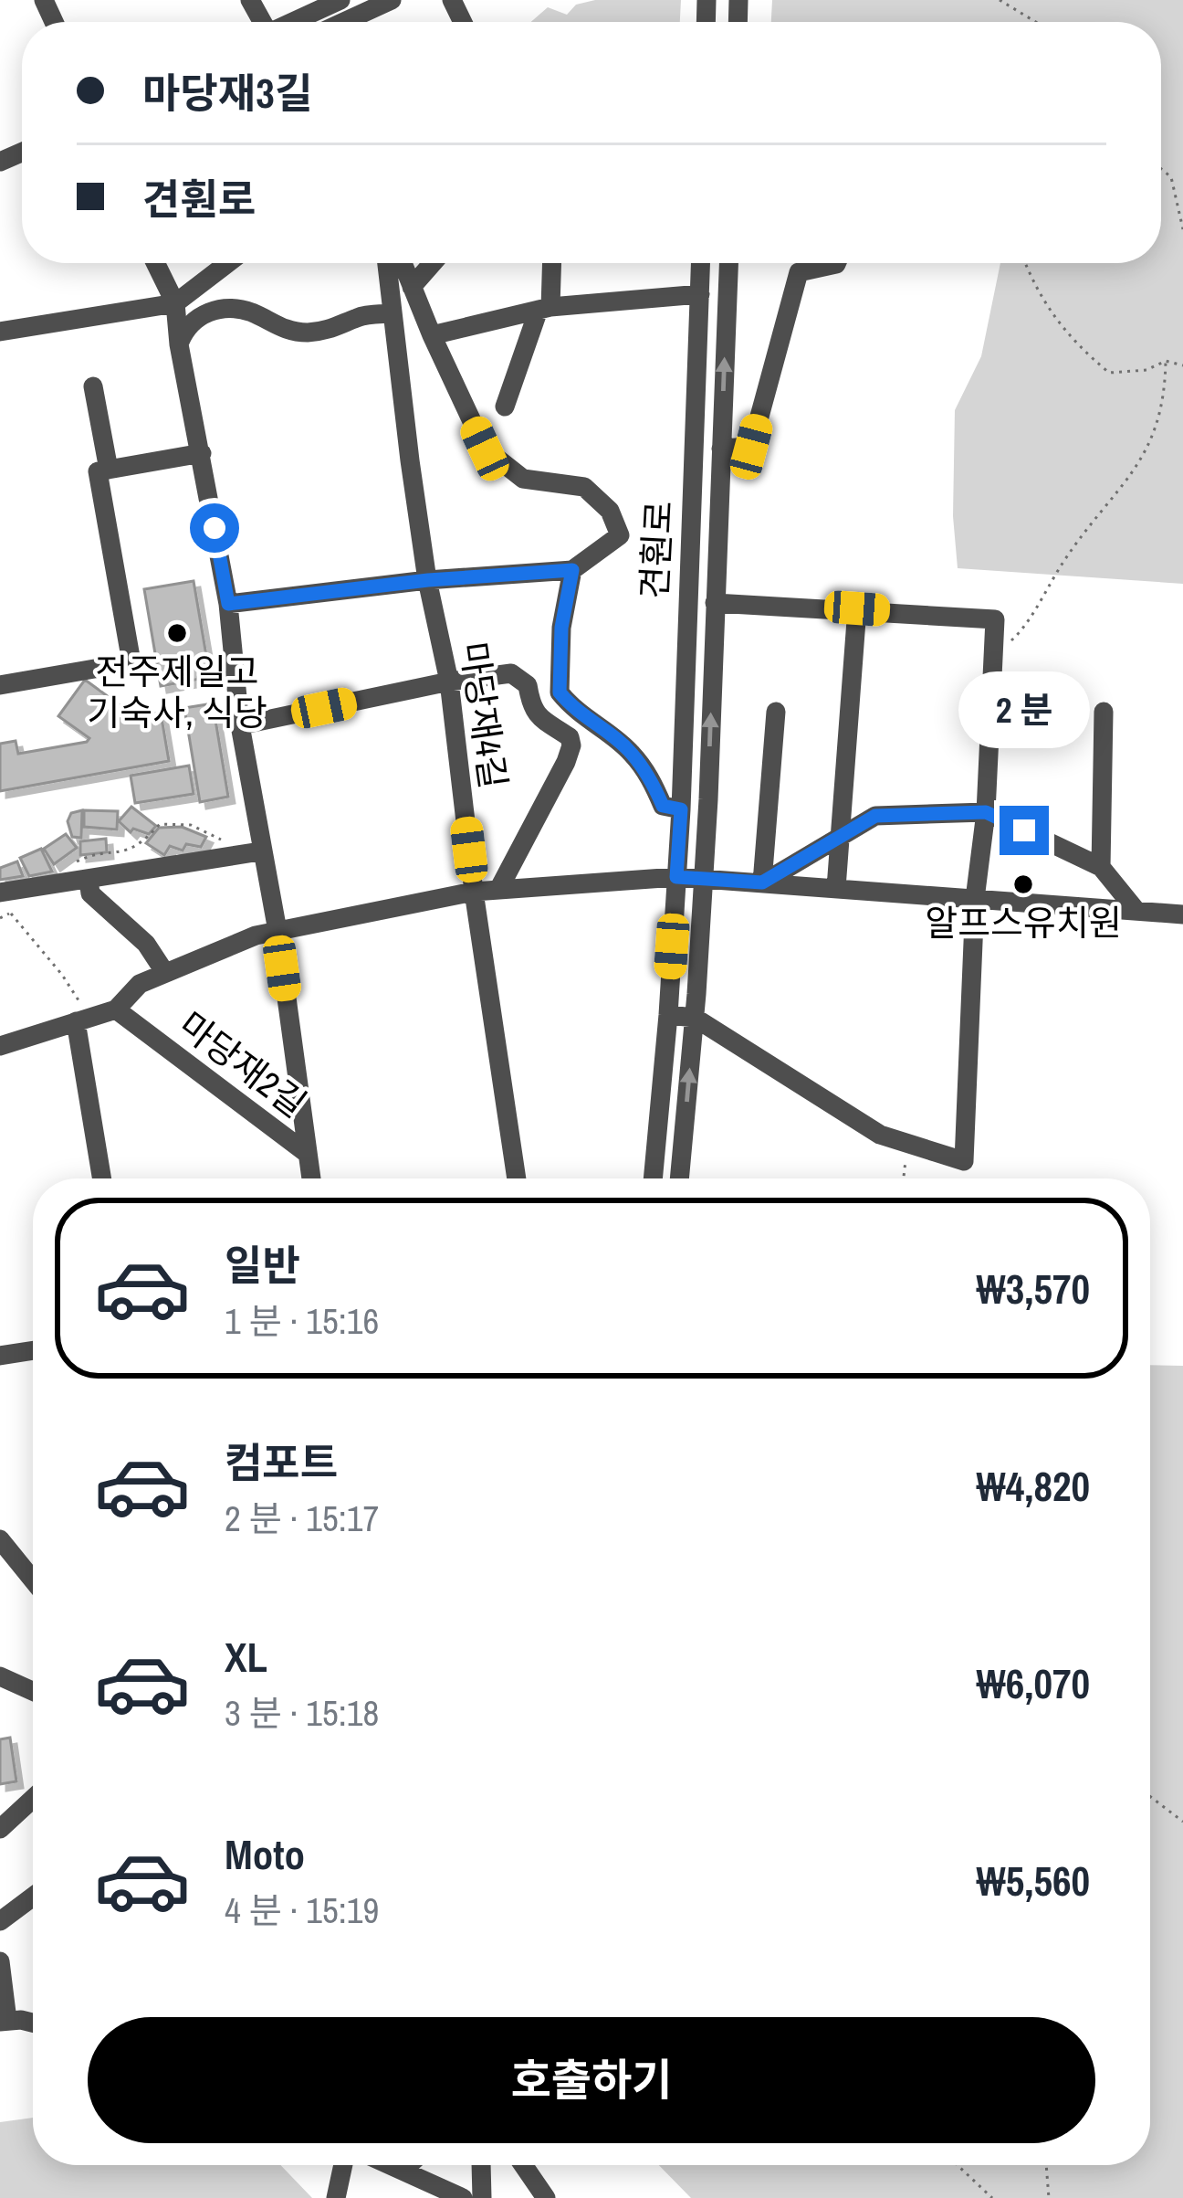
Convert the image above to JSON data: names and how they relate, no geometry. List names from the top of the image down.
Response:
{
  "streets": {
    "street": ["견훤로", "마당재4길", "마당재2길"]
  },
  "crossings": [
    ["견훤로", "마당재2길"],
    ["마당재4길", "마당재2길"]
  ],
  "places": ["전주제일고 기숙사, 식당", "알프스유치원"],
  "page": {
    "banner": ["마당재3길", "견훤로"],
    "bubble": "2 분",
    "list": [
      {
        "name": "일반",
        "note": "1 분 · 15:16",
        "value": "₩3,570"
      },
      {
        "name": "컴포트",
        "note": "2 분 · 15:17",
        "value": "₩4,820"
      },
      {
        "name": "XL",
        "note": "3 분 · 15:18",
        "value": "₩6,070"
      },
      {
        "name": "Moto",
        "note": "4 분 · 15:19",
        "value": "₩5,560"
      }
    ],
    "buttons": "호출하기"
  }
}
